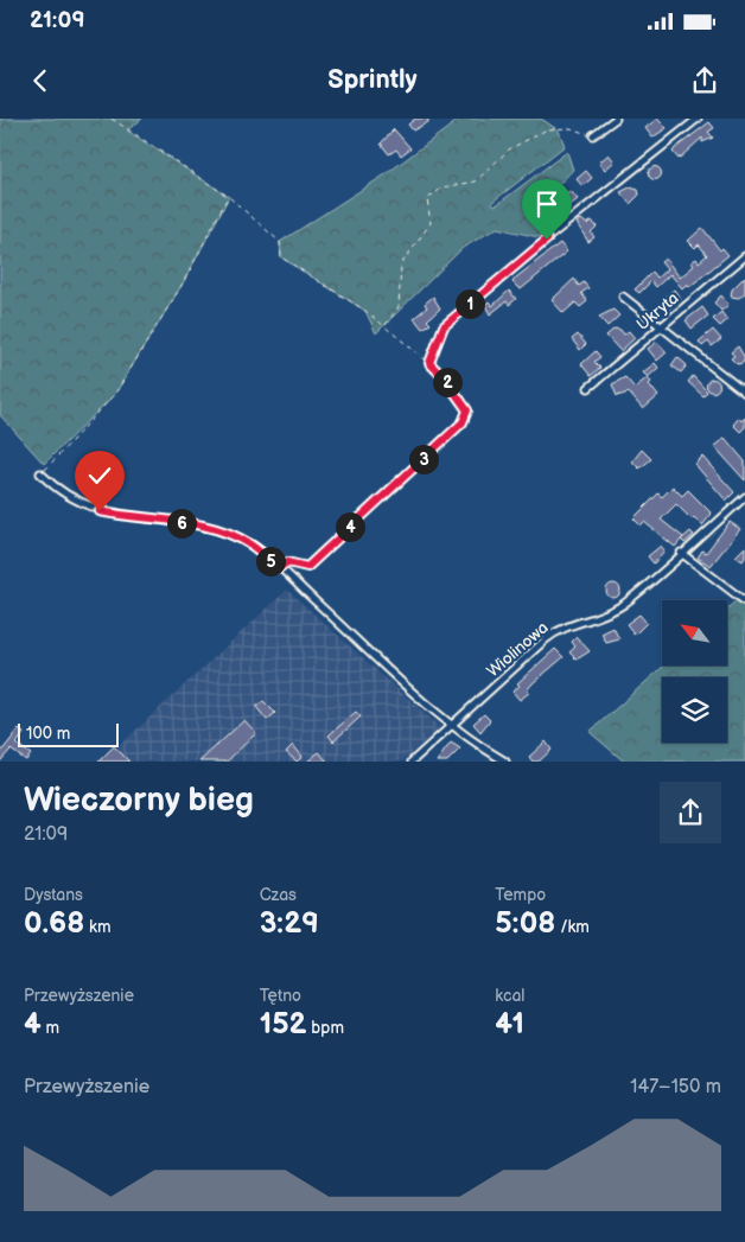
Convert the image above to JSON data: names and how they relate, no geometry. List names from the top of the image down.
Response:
{
  "streets": {
    "street": ["Ukryta", "Wiolinowa"]
  },
  "scale_bar": "100 m",
  "north": "top left",
  "page": {
    "status": "21:09",
    "header": "Sprintly",
    "pins": [
      "1",
      "2",
      "3",
      "6",
      "4",
      "5"
    ],
    "scale": "100 m",
    "heading": ["Wieczorny bieg", "21:09"],
    "stats": [
      ["Dystans", "0.68 km"],
      ["Czas", "3:29"],
      ["Tempo", "5:08 /km"],
      ["Przewyższenie", "4 m"],
      ["Tętno", "152 bpm"],
      ["kcal", "41"]
    ],
    "chart": ["Przewyższenie", "147–150 m"]
  }
}
